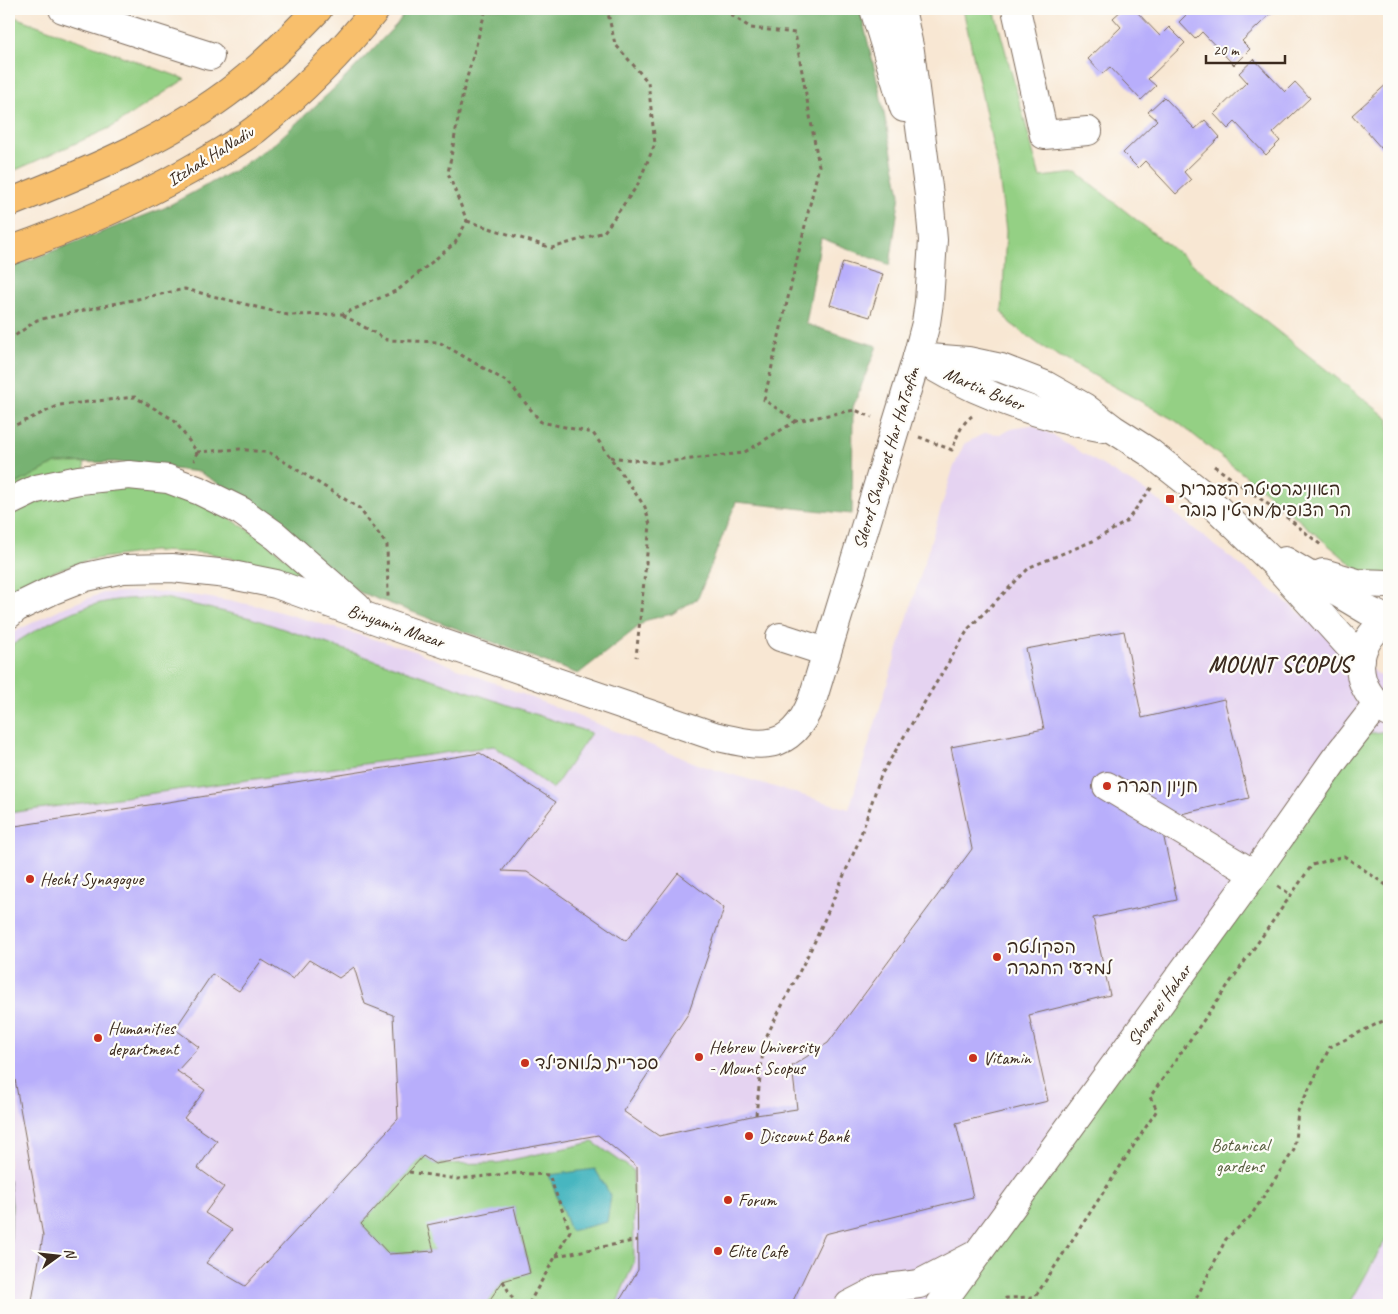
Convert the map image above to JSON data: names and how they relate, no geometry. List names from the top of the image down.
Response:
{
  "streets": {
    "main road": ["Itzhak HaNadiv"],
    "street": [
      "Martin Buber",
      "Sderot Shayeret Har HaTsofim",
      "Binyamin Mazar",
      "Shomrei Hahar"
    ]
  },
  "crossings": [
    ["Martin Buber", "Sderot Shayeret Har HaTsofim"],
    ["Sderot Shayeret Har HaTsofim", "Binyamin Mazar"]
  ],
  "districts": ["MOUNT SCOPUS"],
  "parks": ["Botanical gardens"],
  "places": {
    "transit": ["האוניברסיטה העברית הר הצופים/מרטין בובר"],
    "other": [
      "חניון חברה",
      "Hecht Synagogue",
      "הפקולטה למדעי החברה",
      "Humanities department",
      "Hebrew University - Mount Scopus",
      "Vitamin",
      "ספריית בלומפילד",
      "Discount Bank",
      "Forum",
      "Elite Cafe"
    ]
  },
  "scale_bar": "20 m",
  "north": "right"
}
